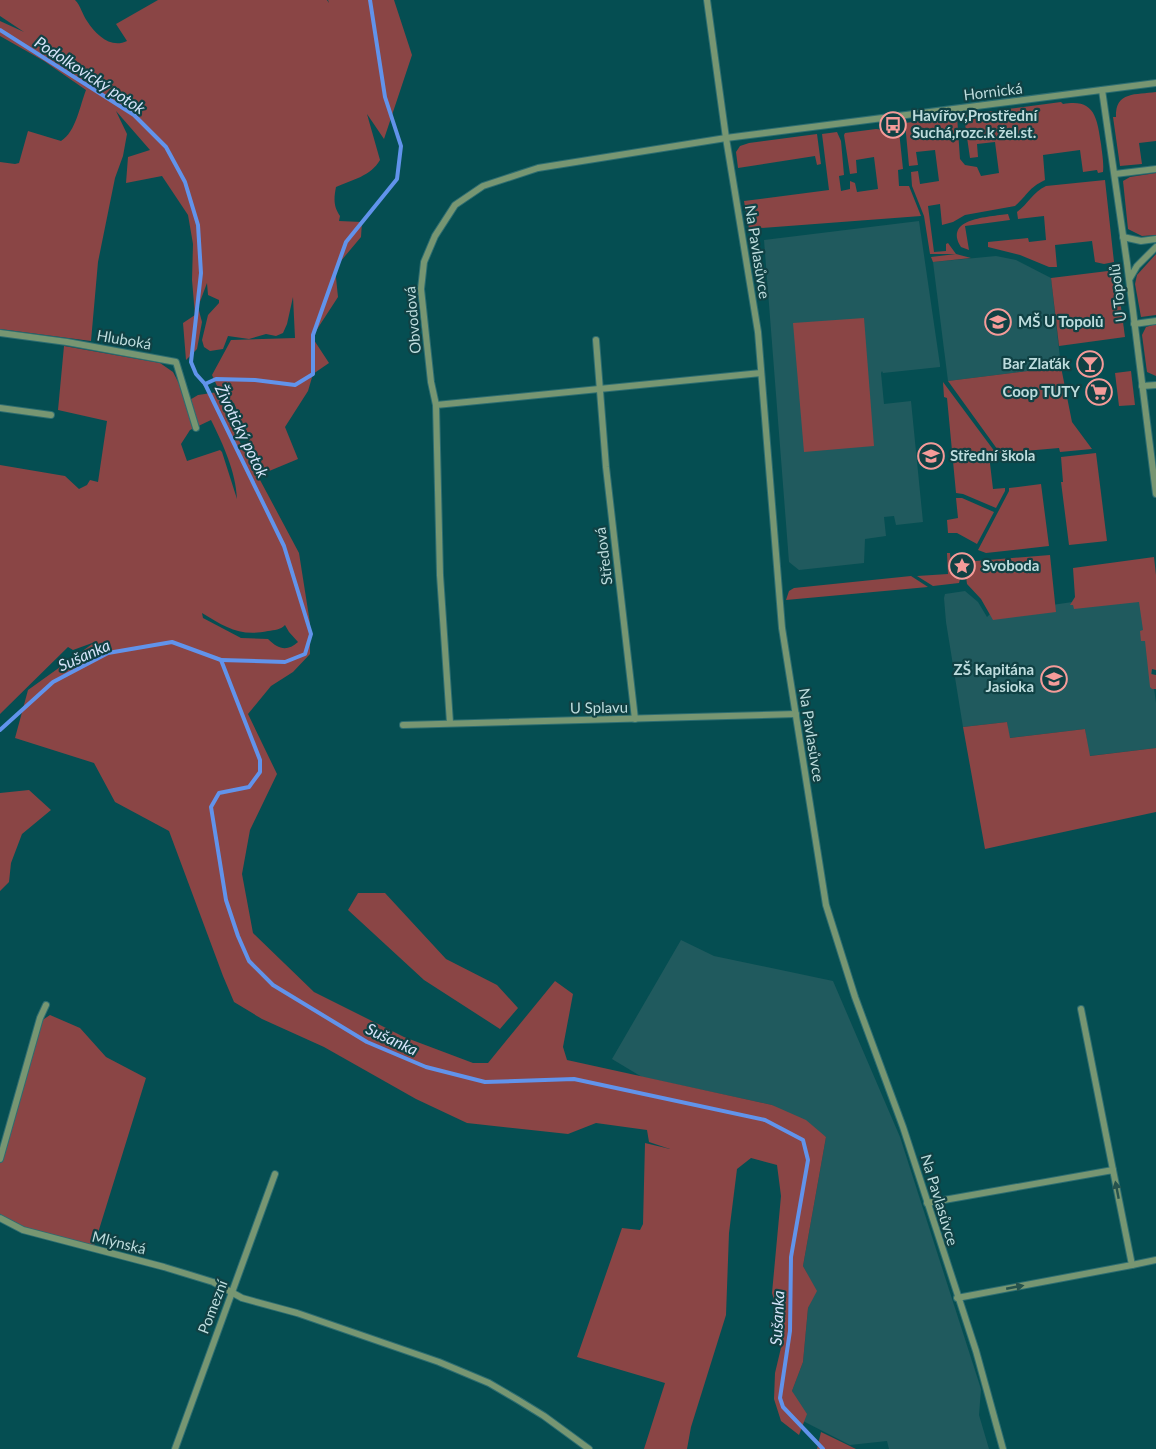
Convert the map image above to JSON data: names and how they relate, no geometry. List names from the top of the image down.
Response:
{
  "streets": {
    "street": [
      "Hornická",
      "Na Pavlasůvce",
      "U Topolů",
      "Obvodová",
      "Hluboká",
      "Středová",
      "U Splavu",
      "Mlýnská",
      "Pomezní"
    ]
  },
  "crossings": [
    ["Hornická", "Na Pavlasůvce"],
    ["Hornická", "U Topolů"],
    ["Hornická", "Obvodová"],
    ["Na Pavlasůvce", "Obvodová"],
    ["Na Pavlasůvce", "U Splavu"],
    ["Obvodová", "U Splavu"],
    ["Středová", "U Splavu"],
    ["Mlýnská", "Pomezní"]
  ],
  "water": ["Podolkovický potok", "Životický potok", "Sušanka"],
  "places": {
    "bus stop": ["Havířov,Prostřední Suchá,rozc.k žel.st."],
    "school or university": ["MŠ U Topolů", "Střední škola", "ZŠ Kapitána Jasioka"],
    "bar": ["Bar Zlaťák"],
    "supermarket": ["Coop TUTY"],
    "place": ["Svoboda"]
  }
}
